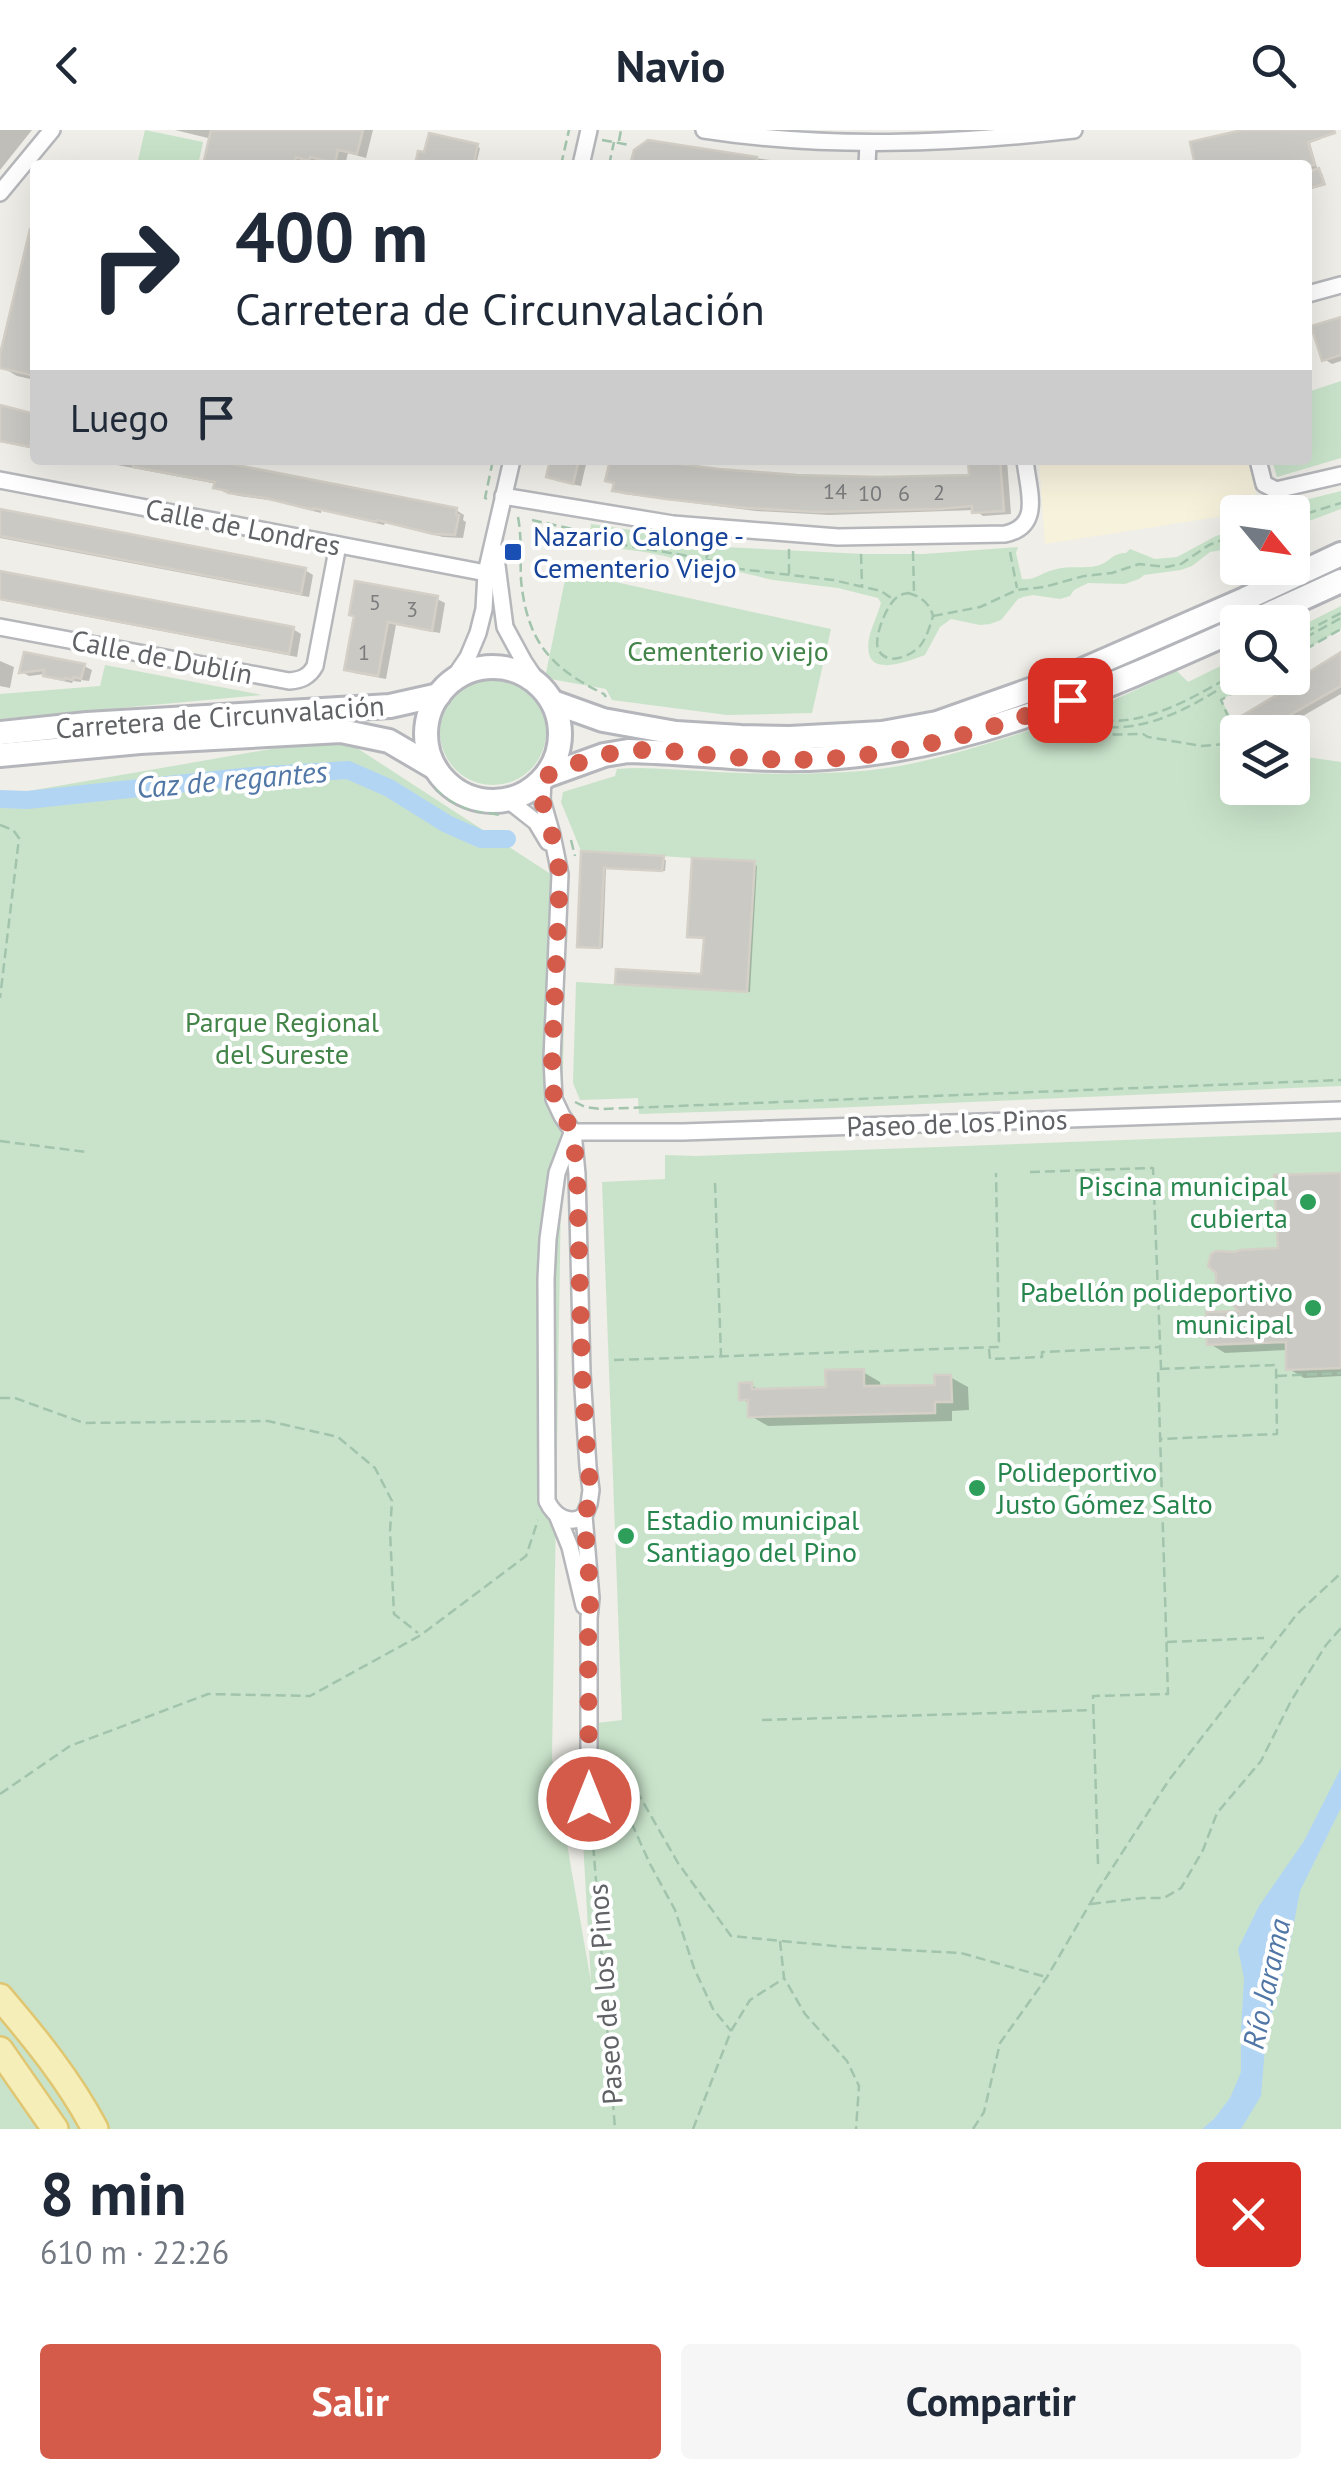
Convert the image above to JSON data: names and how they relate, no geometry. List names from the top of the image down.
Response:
{
  "streets": {
    "main road": ["Carretera de Circunvalación"],
    "street": ["Calle de Londres", "Calle de Dublín", "Paseo de los Pinos"]
  },
  "crossings": [
    ["Calle de Londres", "Calle de Dublín"]
  ],
  "water": ["Caz de regantes", "Río Jarama"],
  "parks": ["Cementerio viejo", "Parque Regional del Sureste"],
  "places": {
    "transit": ["Nazario Calonge - Cementerio Viejo"],
    "other": [
      "Piscina municipal cubierta",
      "Pabellón polideportivo municipal",
      "Polideportivo Justo Gómez Salto",
      "Estadio municipal Santiago del Pino"
    ]
  },
  "house_numbers": [
    "14",
    "2",
    "10",
    "6",
    "5",
    "3",
    "1"
  ],
  "north": "bottom right",
  "page": {
    "header": "Navio",
    "turn": ["400 m", "Carretera de Circunvalación"],
    "then": "Luego",
    "heading": ["8 min", "610 m · 22:26"],
    "buttons": ["Salir", "Compartir"]
  }
}
